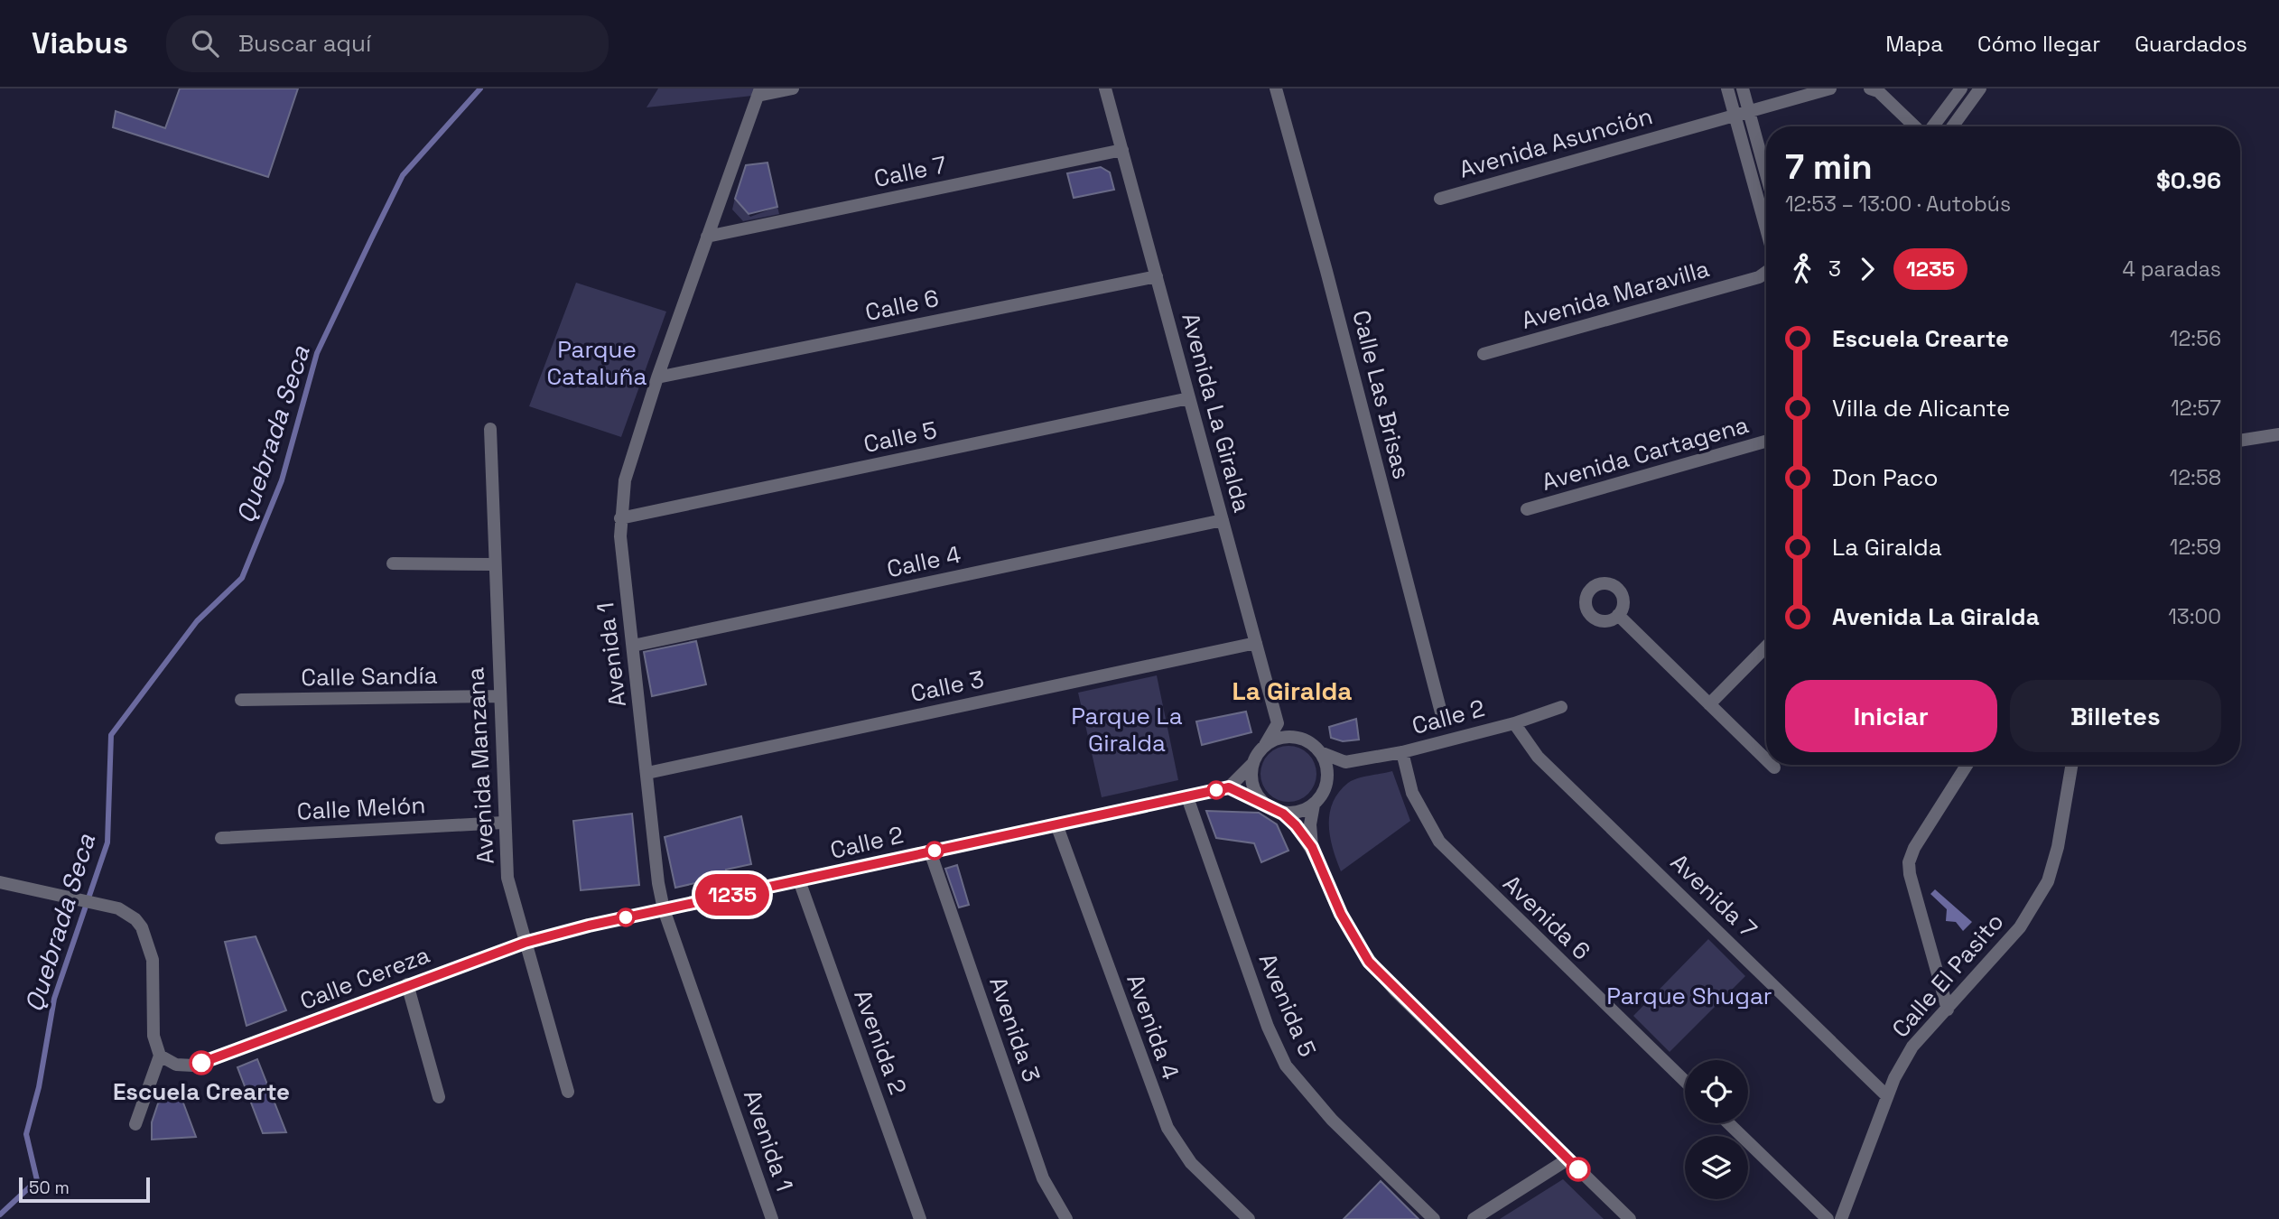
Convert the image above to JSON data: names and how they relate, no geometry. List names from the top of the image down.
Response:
{
  "streets": {
    "street": [
      "Avenida Asunción",
      "Calle 7",
      "Avenida Maravilla",
      "Calle 6",
      "Calle Las Brisas",
      "Avenida La Giralda",
      "Calle 5",
      "Avenida Cartagena",
      "Calle 4",
      "Avenida 1",
      "Calle Sandía",
      "Calle 3",
      "Calle 2",
      "Avenida Manzana",
      "Calle Melón",
      "Avenida 7",
      "Avenida 6",
      "Calle El Pasito",
      "Calle Cereza",
      "Avenida 5",
      "Avenida 4",
      "Avenida 3",
      "Avenida 2"
    ]
  },
  "crossings": [
    ["Calle 7", "Avenida La Giralda"],
    ["Calle 7", "Avenida 1"],
    ["Calle 6", "Avenida La Giralda"],
    ["Calle 6", "Avenida 1"],
    ["Avenida La Giralda", "Calle 5"],
    ["Avenida La Giralda", "Calle 4"],
    ["Avenida La Giralda", "Calle 3"],
    ["Calle 5", "Avenida 1"],
    ["Calle 4", "Avenida 1"],
    ["Avenida 1", "Calle 3"],
    ["Avenida 1", "Calle 2"],
    ["Calle Sandía", "Avenida Manzana"],
    ["Calle 2", "Avenida 7"],
    ["Calle 2", "Avenida 6"],
    ["Calle 2", "Calle Cereza"],
    ["Calle 2", "Avenida 5"],
    ["Calle 2", "Avenida 4"],
    ["Calle 2", "Avenida 3"],
    ["Calle 2", "Avenida 2"],
    ["Avenida Manzana", "Calle Melón"],
    ["Avenida Manzana", "Calle Cereza"],
    ["Avenida 7", "Calle El Pasito"]
  ],
  "districts": ["La Giralda"],
  "water": ["Quebrada Seca"],
  "parks": ["Parque Cataluña", "Parque La Giralda", "Parque Shugar"],
  "places": ["Escuela Crearte"],
  "lines": ["bus line 1235"],
  "scale_bar": "50 m",
  "page": {
    "header": "Viabus",
    "search": "Buscar aquí",
    "nav": ["Mapa", "Cómo llegar", "Guardados"],
    "on_map": "1235",
    "heading": ["7 min", "12:53 – 13:00 · Autobús", "$0.96"],
    "legs": ["3", "1235", "4 paradas"],
    "list": [
      {
        "name": "Escuela Crearte",
        "value": "12:56"
      },
      {
        "name": "Villa de Alicante",
        "value": "12:57"
      },
      {
        "name": "Don Paco",
        "value": "12:58"
      },
      {
        "name": "La Giralda",
        "value": "12:59"
      },
      {
        "name": "Avenida La Giralda",
        "value": "13:00"
      }
    ],
    "buttons": ["Iniciar", "Billetes"],
    "scale": "50 m"
  }
}
